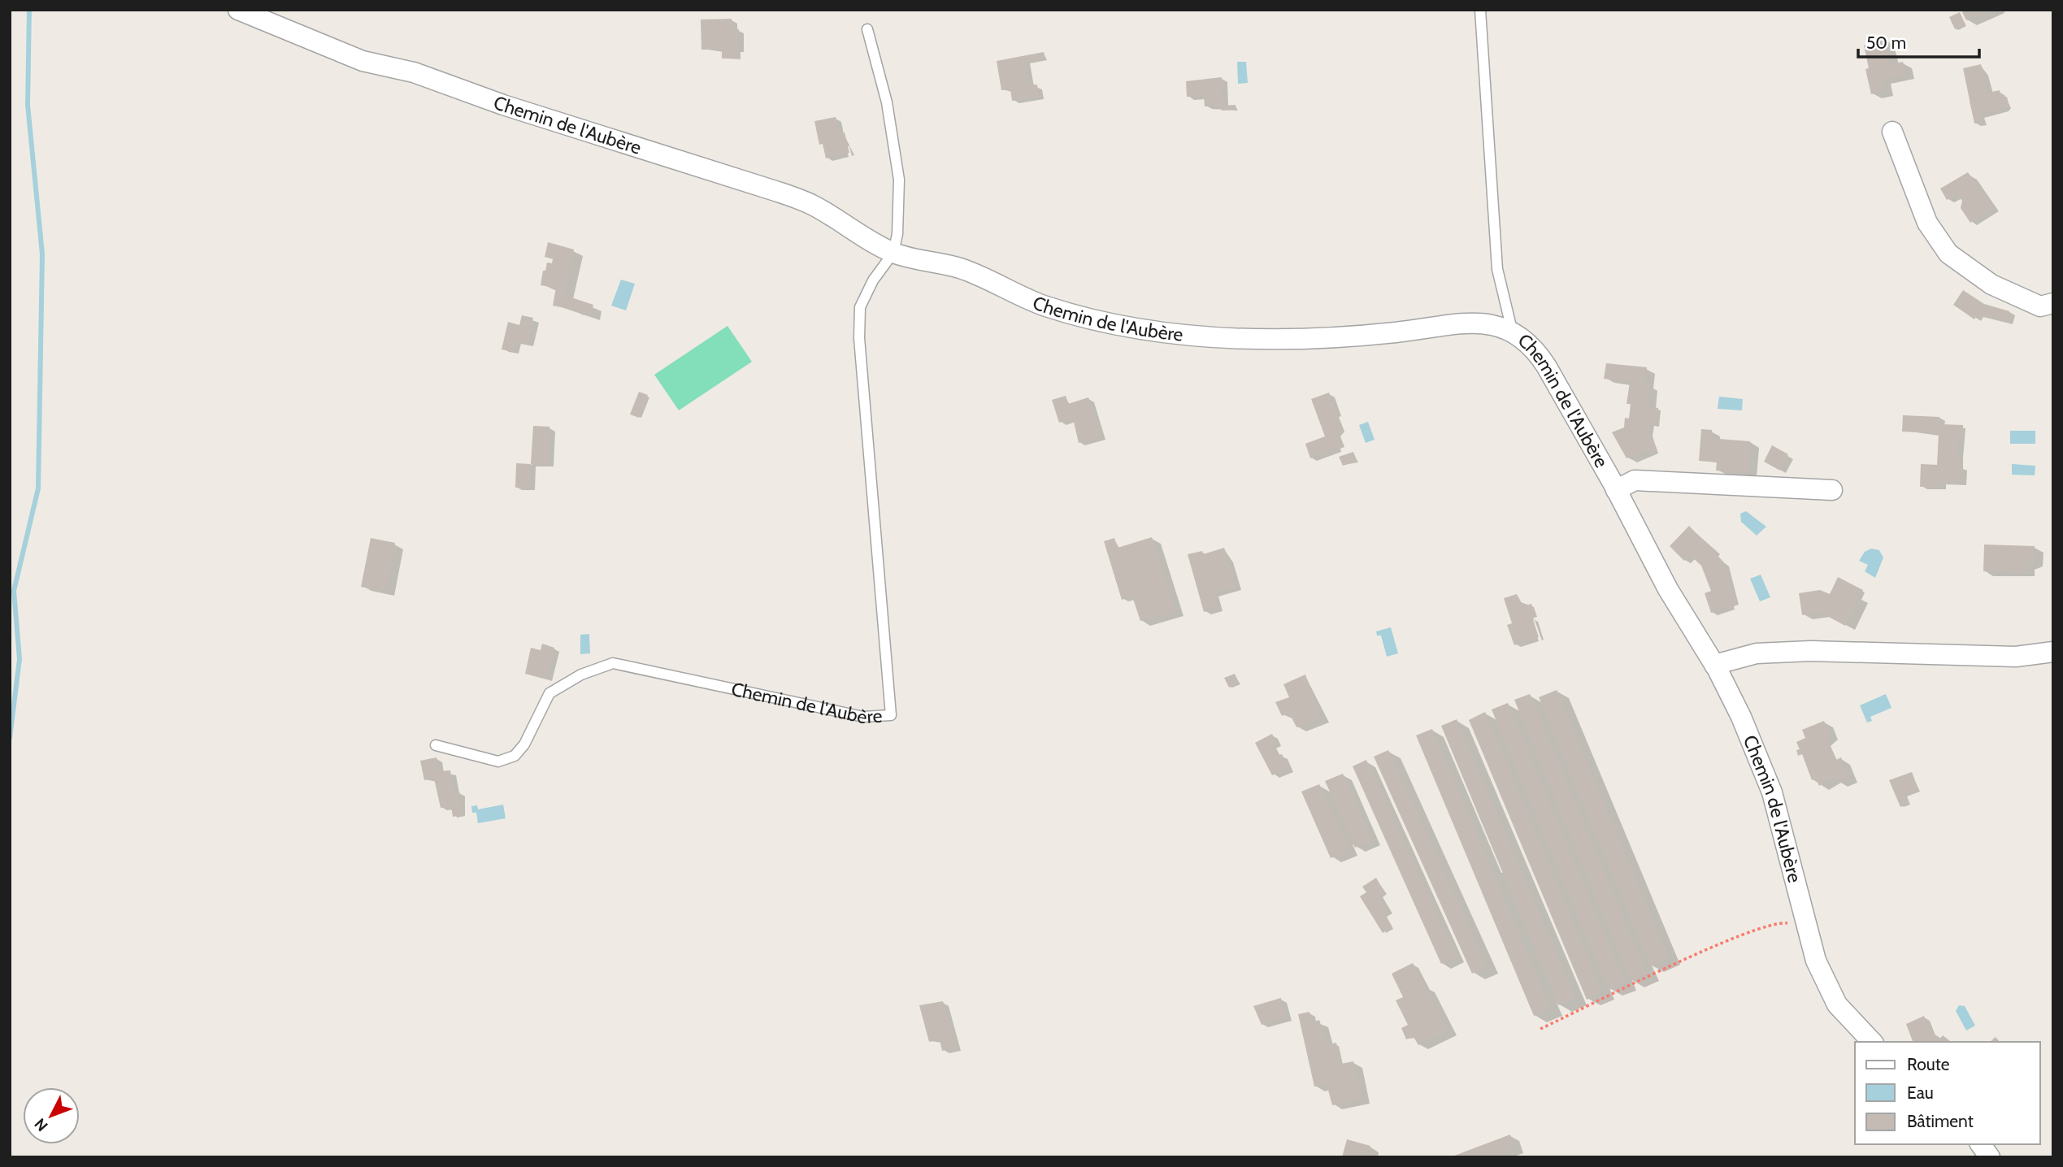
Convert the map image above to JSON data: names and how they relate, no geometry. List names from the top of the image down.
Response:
{
  "streets": {
    "street": ["Chemin de l'Aubère"]
  },
  "legend": ["Route", "Eau", "Bâtiment"],
  "scale_bar": "50 m",
  "north": "bottom left"
}
